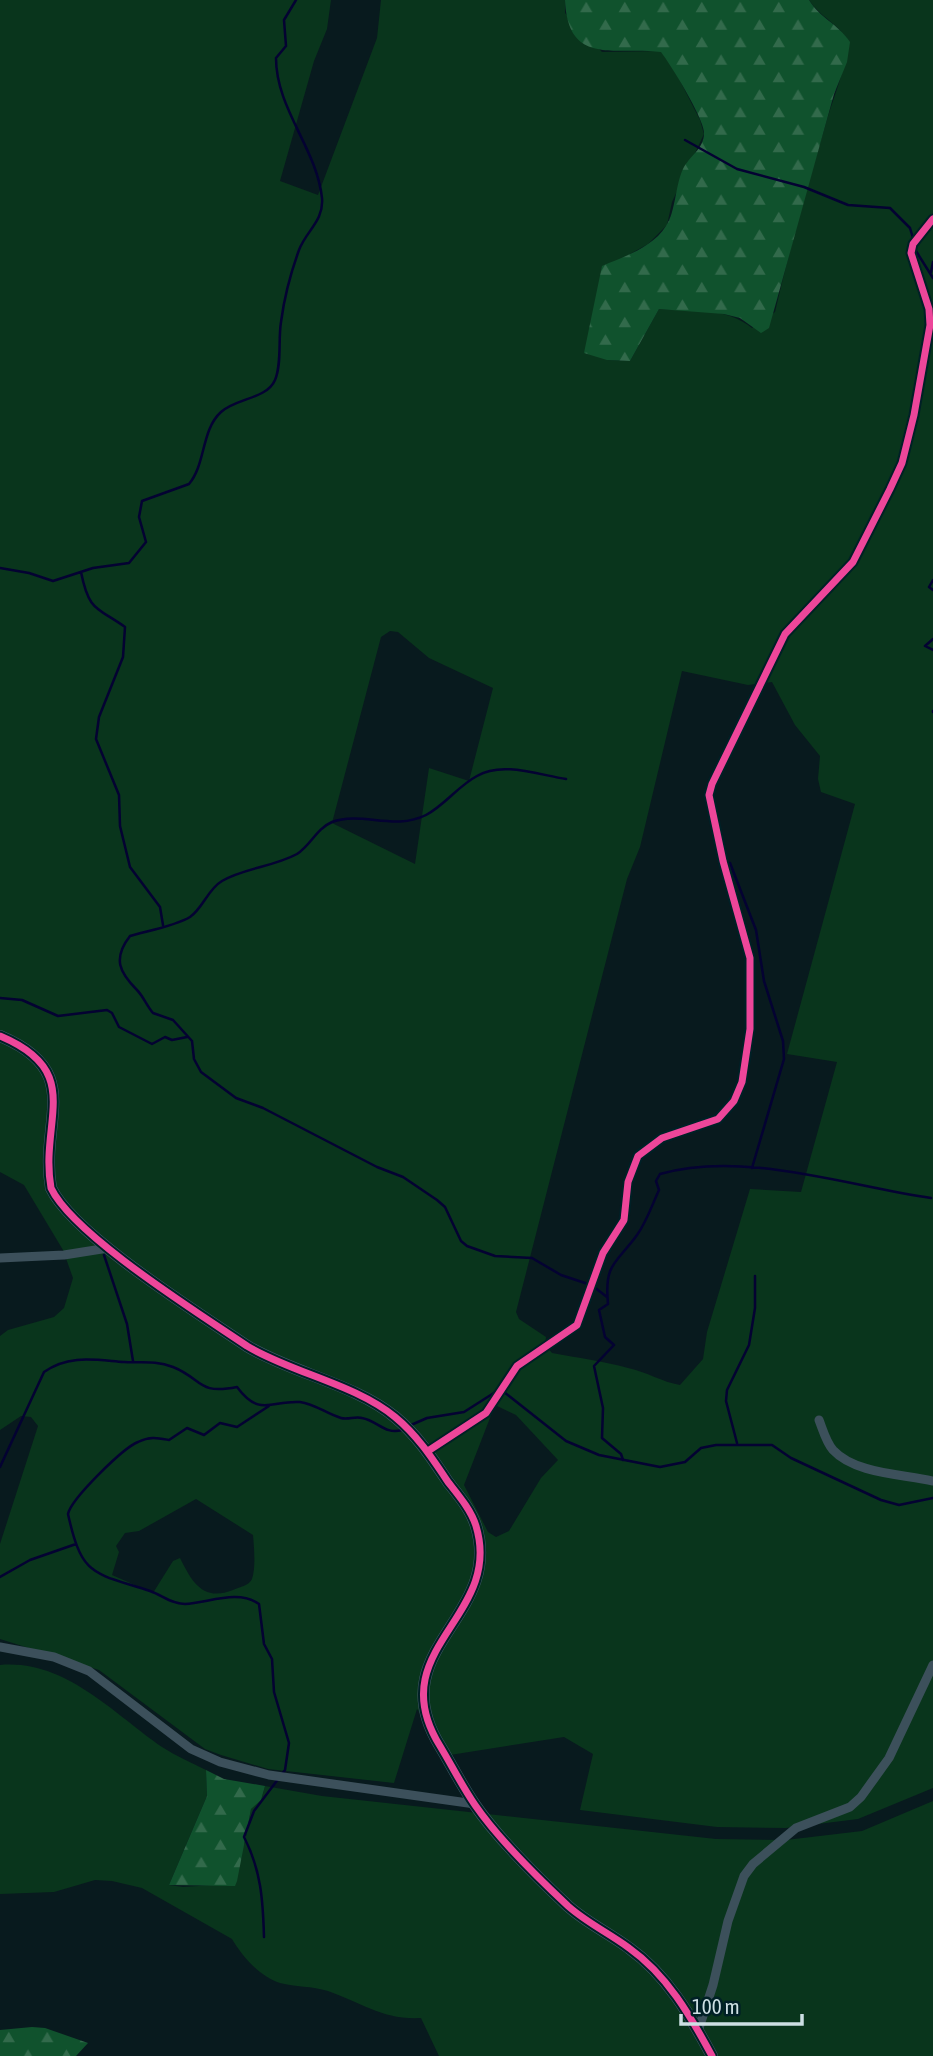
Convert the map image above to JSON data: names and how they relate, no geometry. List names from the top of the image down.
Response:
{
  "scale_bar": "100 m"
}
